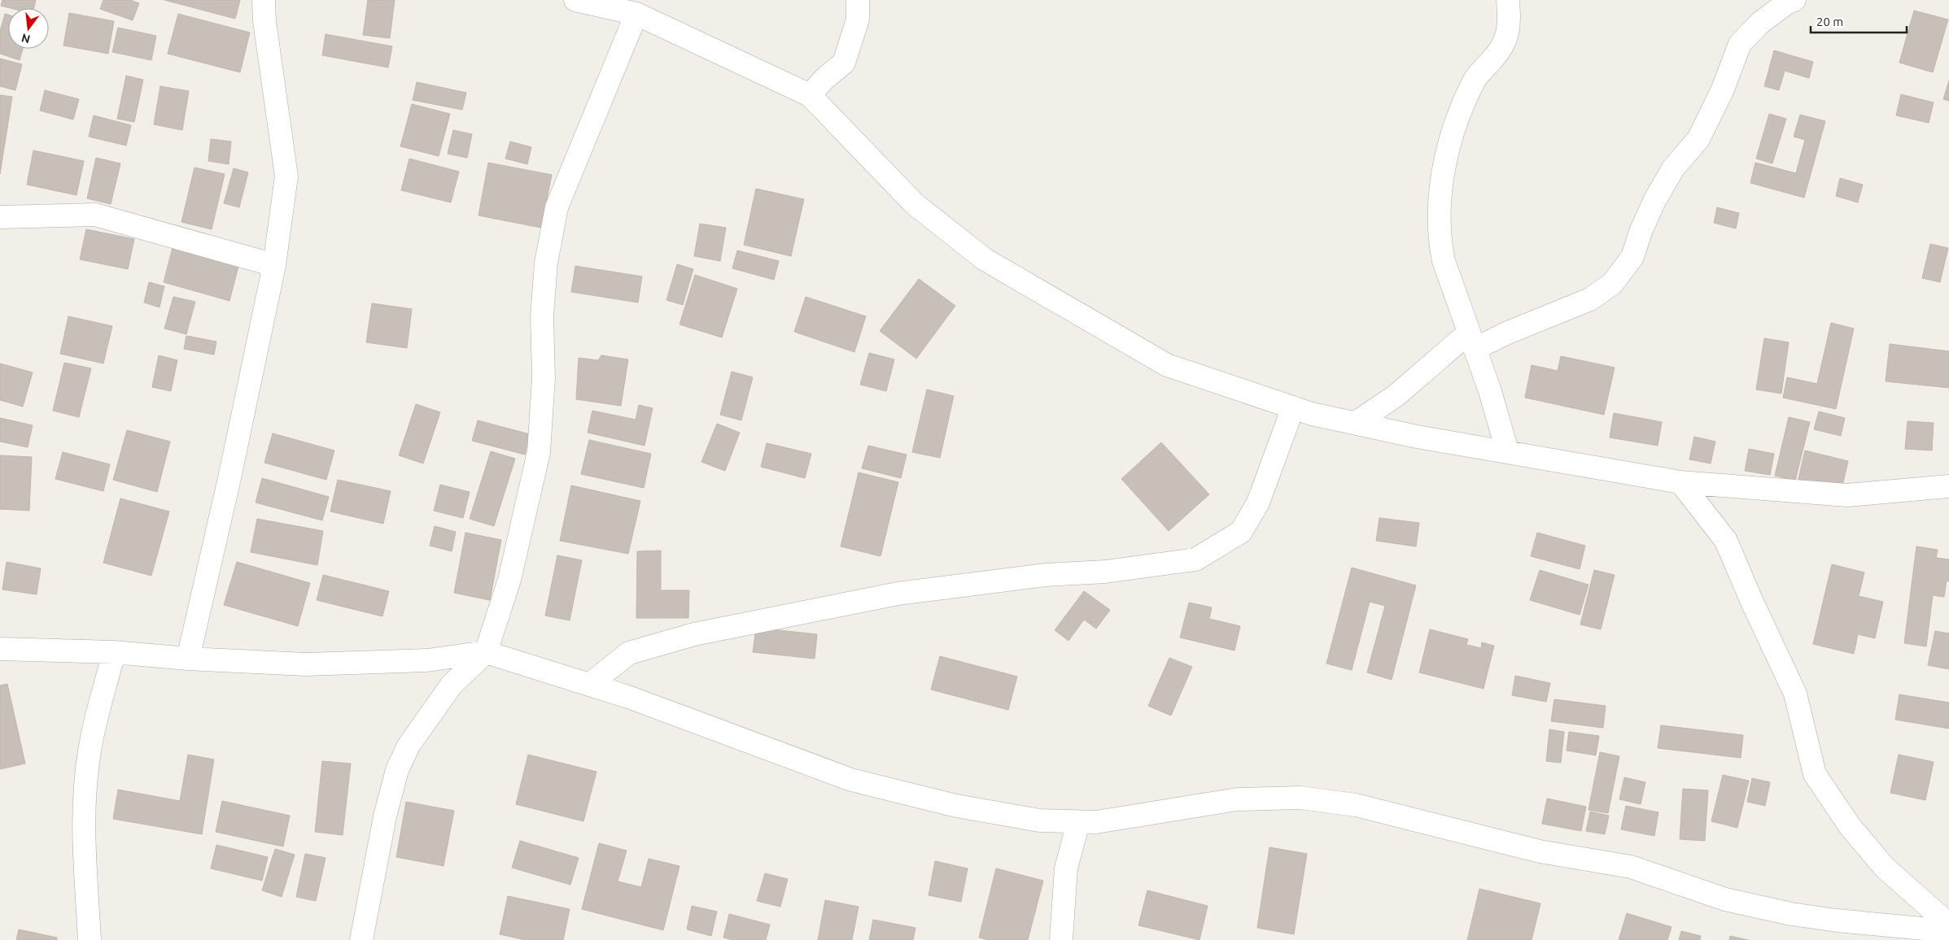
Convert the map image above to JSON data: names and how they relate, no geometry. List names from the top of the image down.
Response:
{
  "scale_bar": "20 m",
  "north": "bottom"
}
